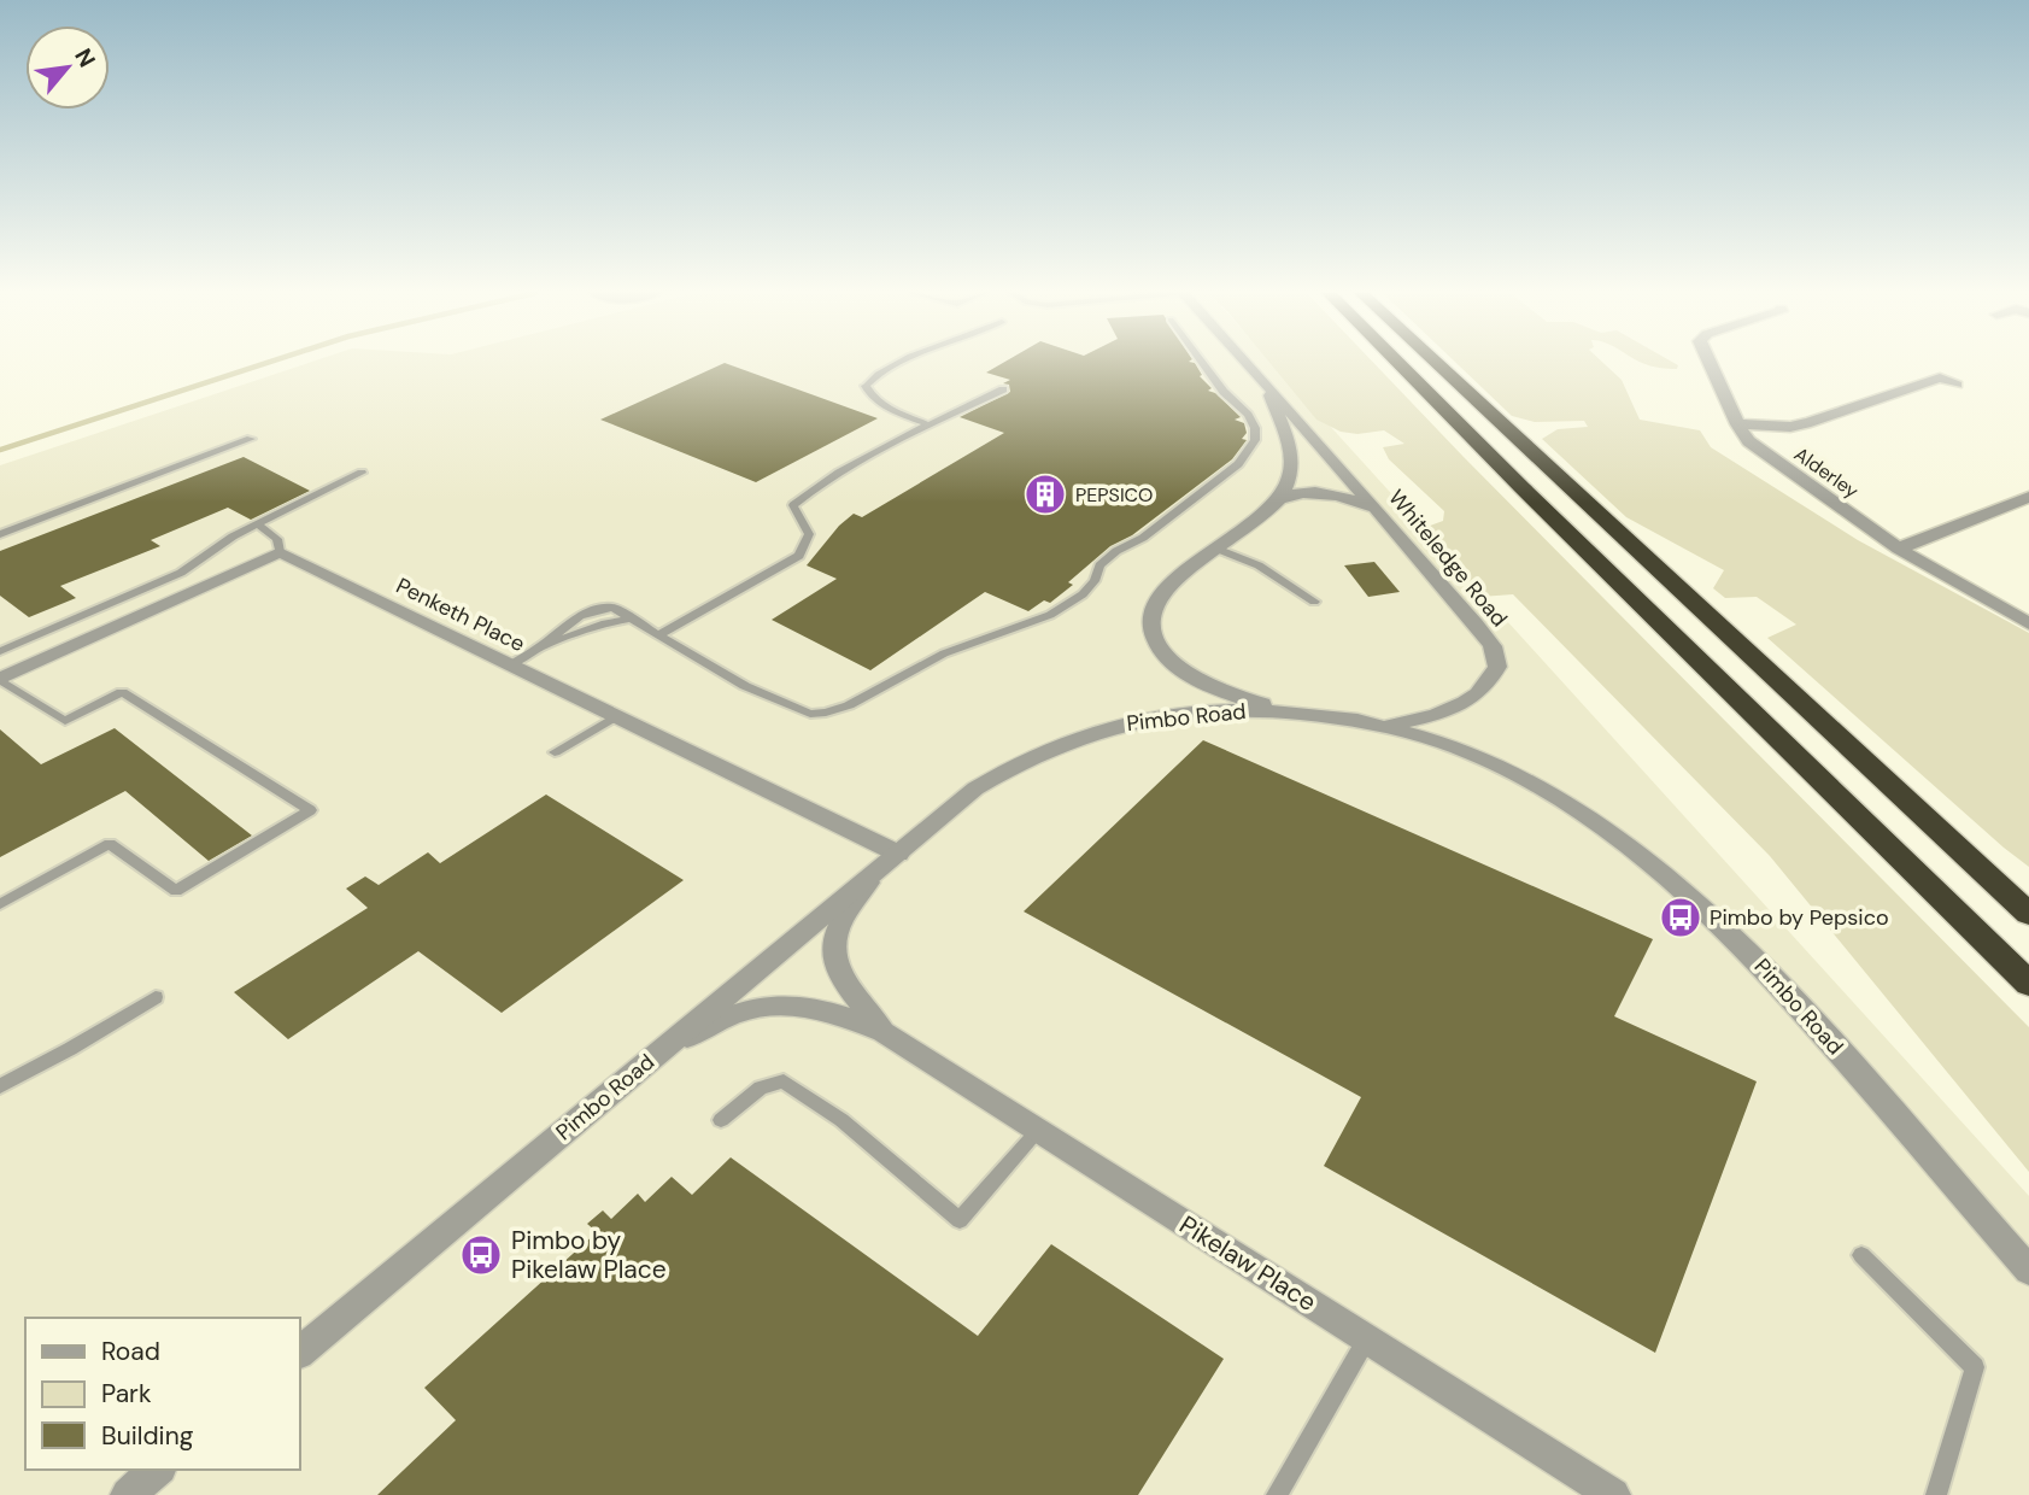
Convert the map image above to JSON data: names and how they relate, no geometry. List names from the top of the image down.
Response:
{
  "streets": {
    "street": [
      "Alderley",
      "Whiteledge Road",
      "Penketh Place",
      "Pimbo Road",
      "Pikelaw Place"
    ]
  },
  "crossings": [
    ["Whiteledge Road", "Pimbo Road"],
    ["Penketh Place", "Pimbo Road"],
    ["Penketh Place", "Pikelaw Place"],
    ["Pimbo Road", "Pikelaw Place"]
  ],
  "places": {
    "building": ["PEPSICO"],
    "bus stop": ["Pimbo by Pepsico", "Pimbo by Pikelaw Place"]
  },
  "legend": ["Road", "Park", "Building"],
  "north": "top right"
}
